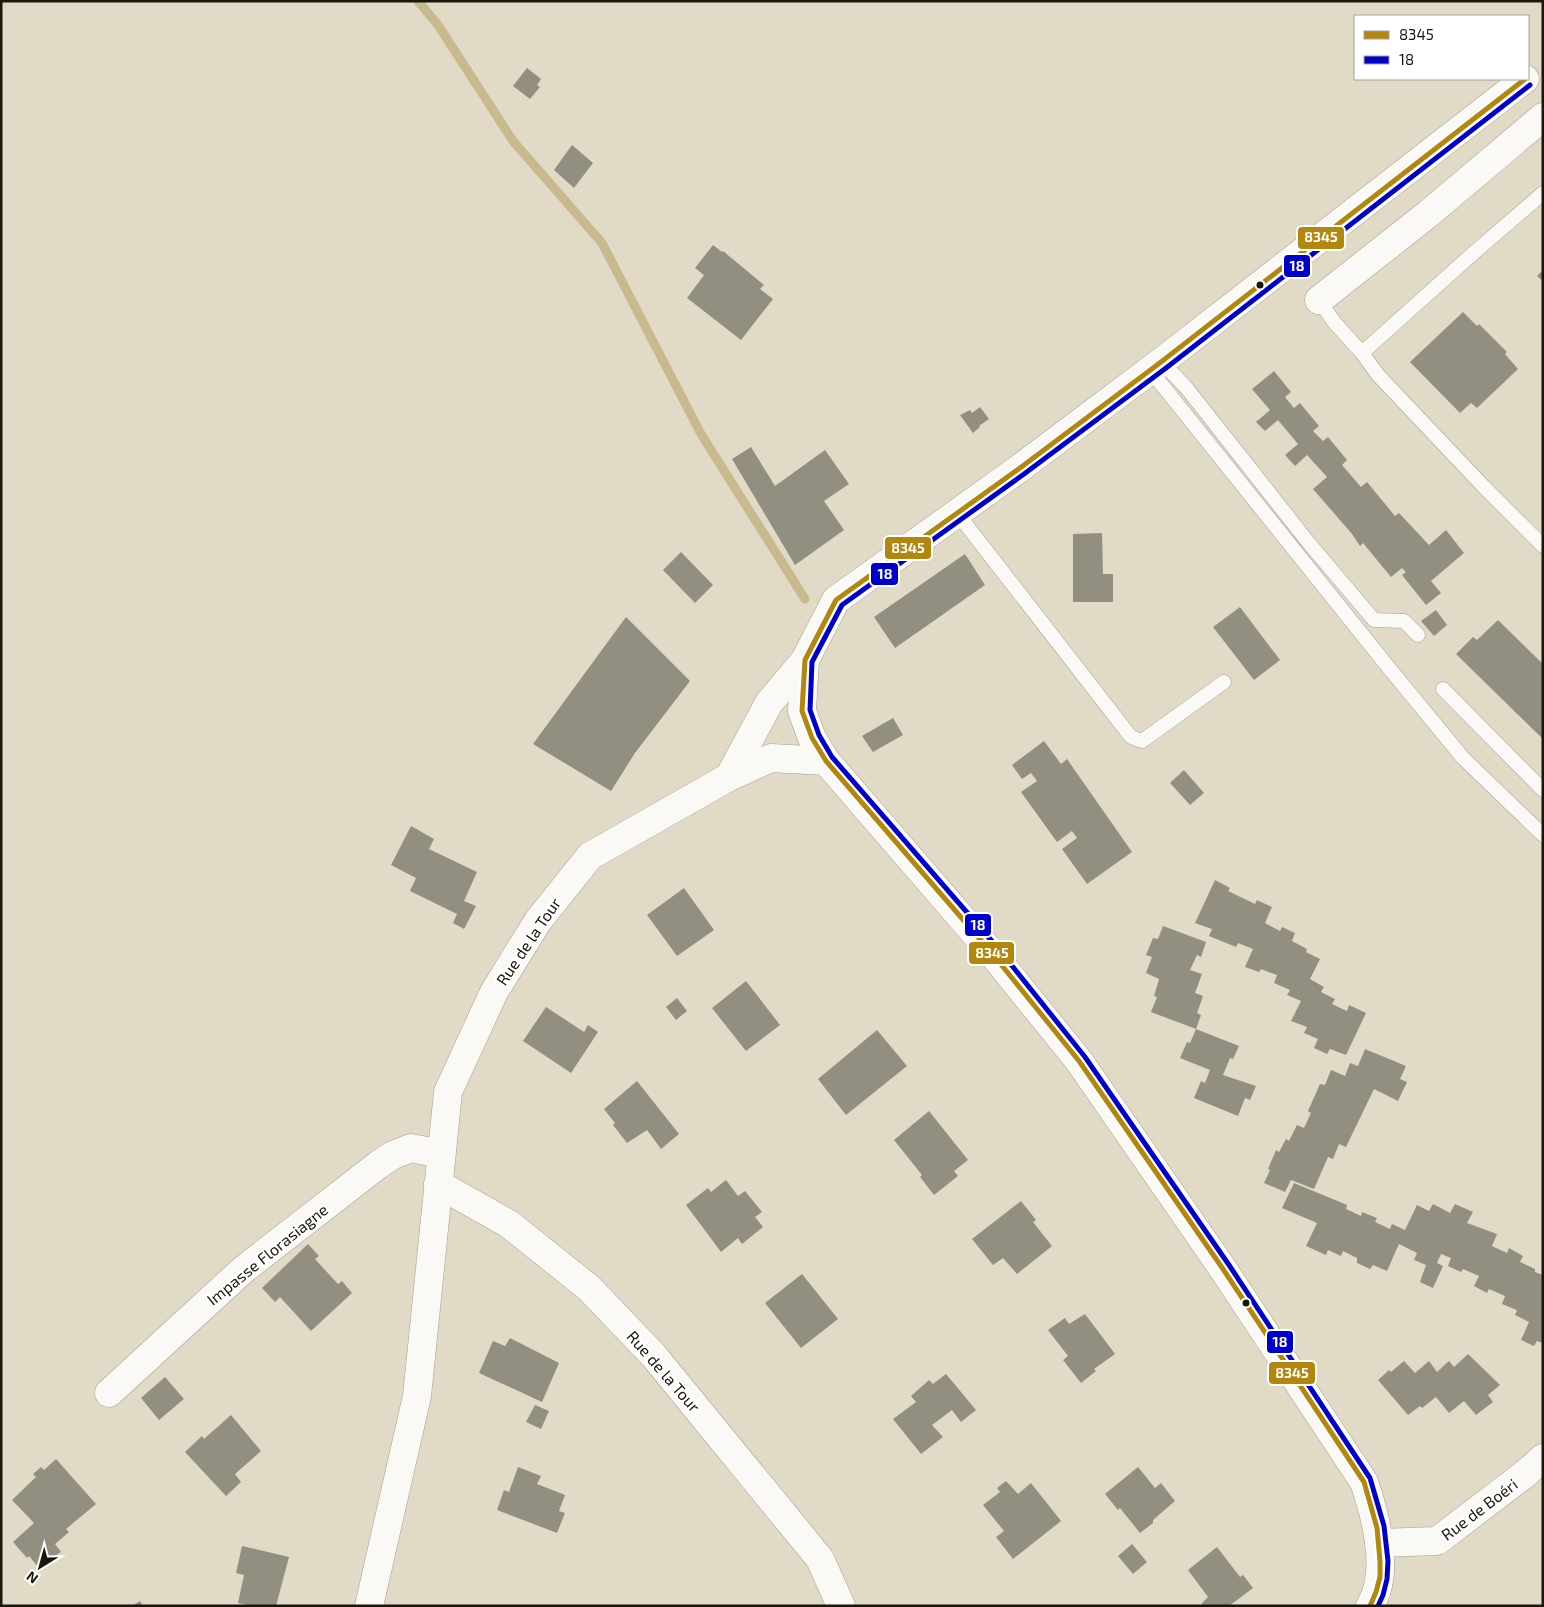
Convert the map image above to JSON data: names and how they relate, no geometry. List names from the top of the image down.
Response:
{
  "streets": {
    "street": ["Rue de la Tour", "Impasse Florasiagne", "Rue de Boéri"]
  },
  "crossings": [
    ["Rue de la Tour", "Impasse Florasiagne"]
  ],
  "lines": ["transit line 8345", "transit line 18"],
  "legend": ["8345", "18"],
  "north": "bottom left"
}
